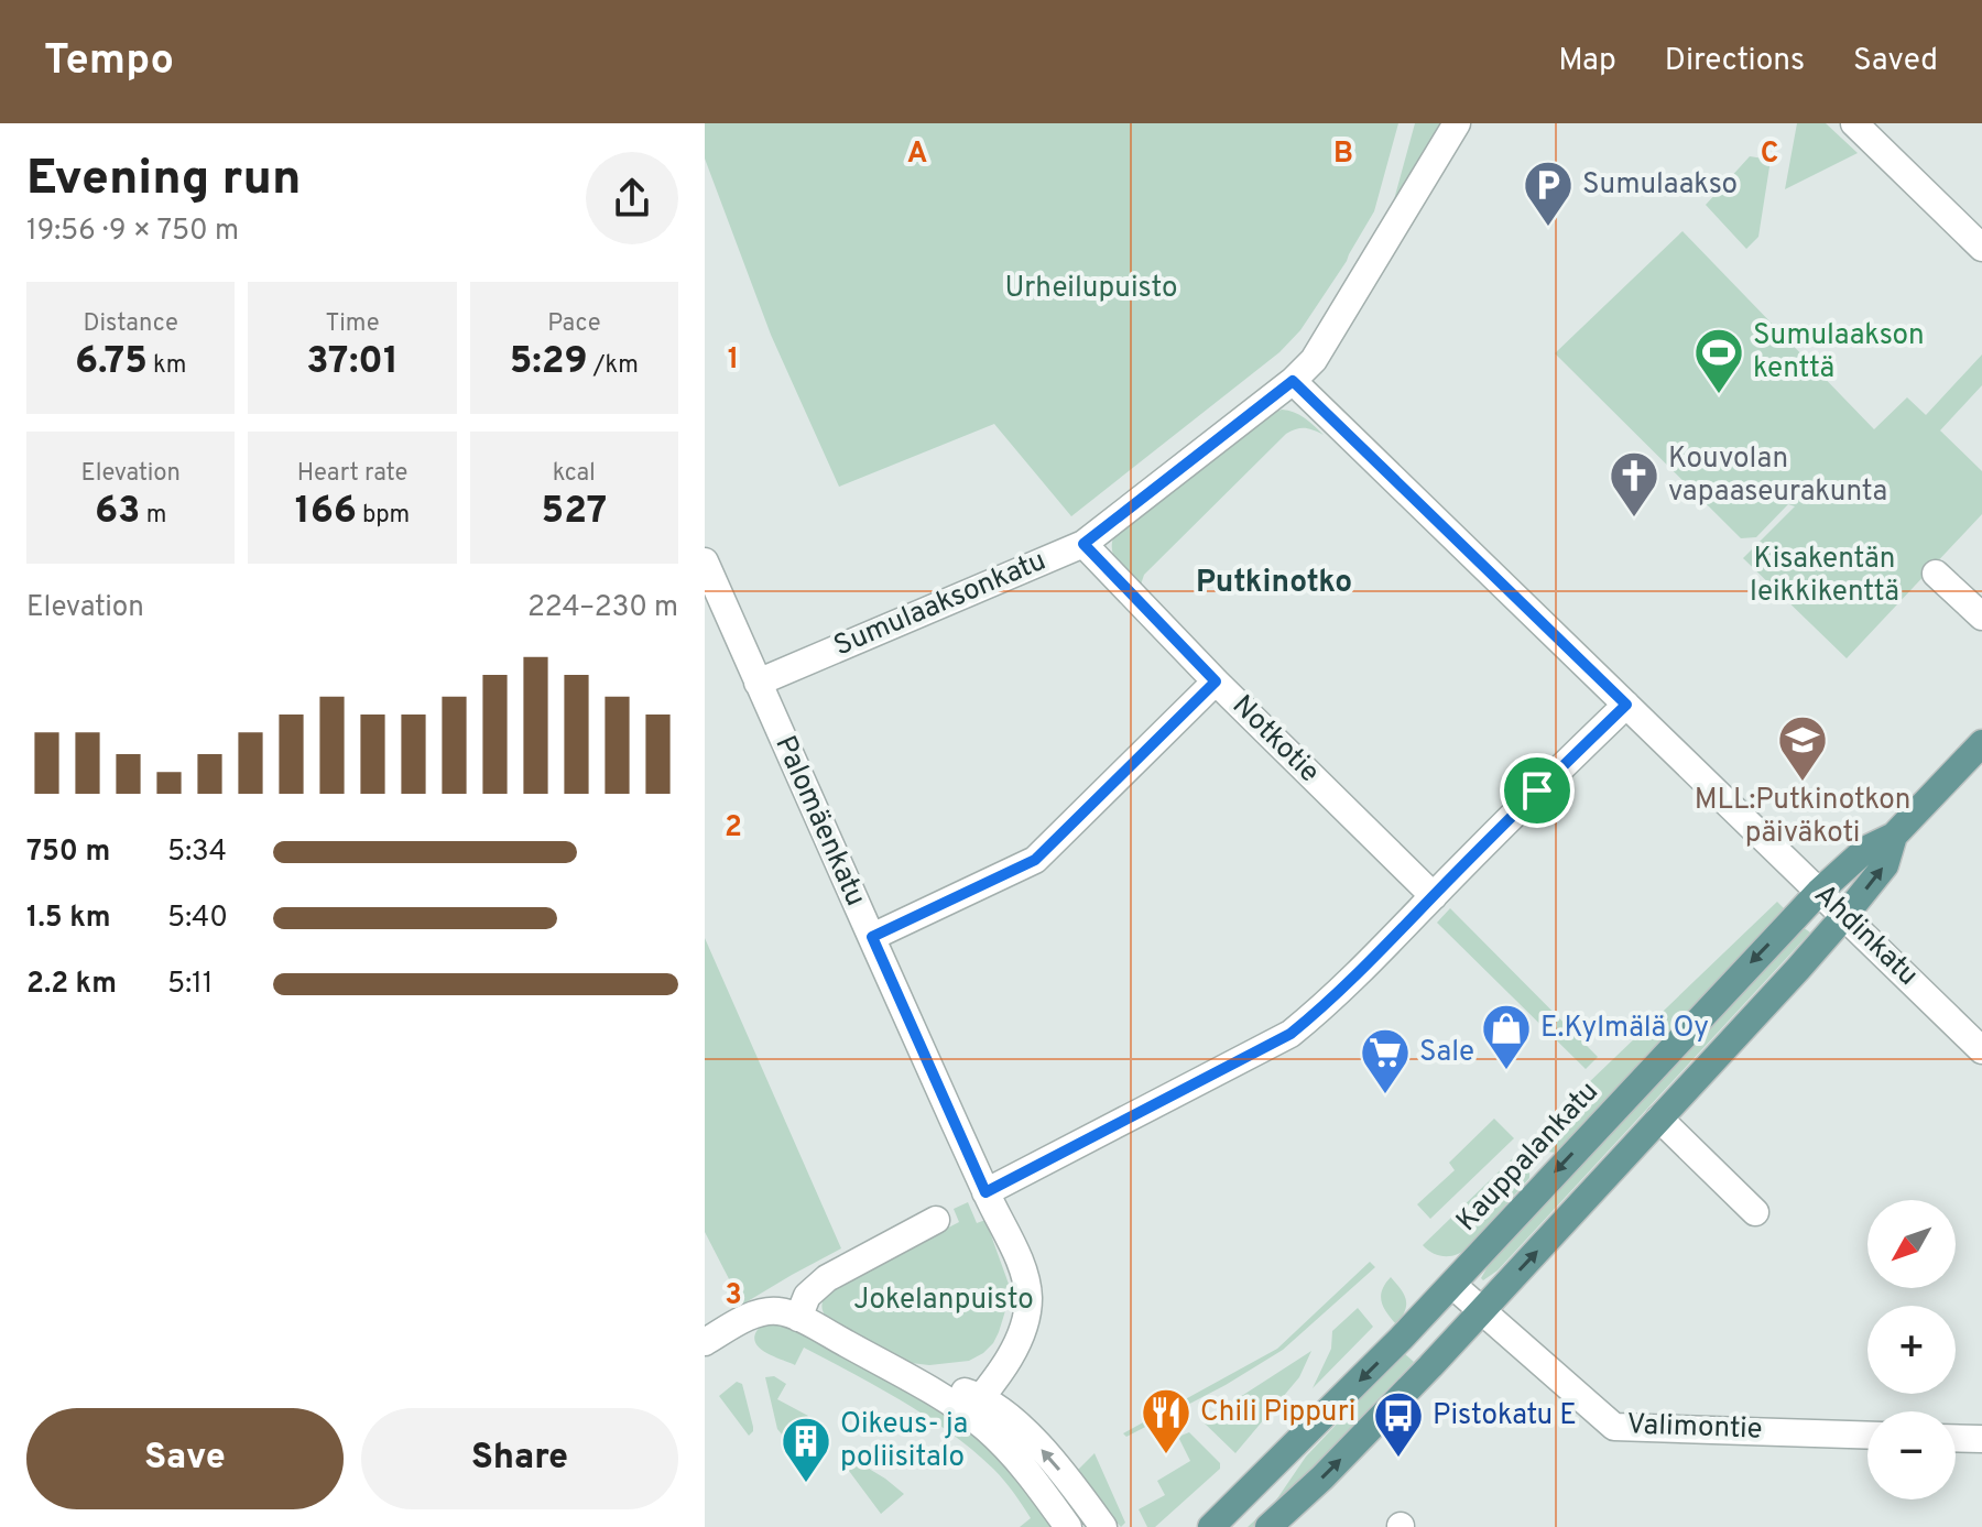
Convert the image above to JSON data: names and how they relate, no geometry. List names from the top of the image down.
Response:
{
  "streets": {
    "main road": ["Kauppalankatu"],
    "street": [
      "Sumulaaksonkatu",
      "Notkotie",
      "Palomäenkatu",
      "Ahdinkatu",
      "Valimontie"
    ]
  },
  "crossings": [
    ["Sumulaaksonkatu", "Notkotie"],
    ["Sumulaaksonkatu", "Palomäenkatu"],
    ["Sumulaaksonkatu", "Ahdinkatu"],
    ["Ahdinkatu", "Kauppalankatu"],
    ["Kauppalankatu", "Valimontie"]
  ],
  "districts": ["Putkinotko"],
  "parks": ["Urheilupuisto", "Kisakentän leikkikenttä", "Jokelanpuisto"],
  "places": {
    "parking": ["Sumulaakso"],
    "sports": ["Sumulaakson kenttä"],
    "church": ["Kouvolan vapaaseurakunta"],
    "school or university": ["MLL:Putkinotkon päiväkoti"],
    "shop": ["E.Kylmälä Oy"],
    "supermarket": ["Sale"],
    "restaurant": ["Chili Pippuri"],
    "bus stop": ["Pistokatu E"],
    "building": ["Oikeus- ja poliisitalo"]
  },
  "north": "bottom left",
  "page": {
    "header": "Tempo",
    "nav": ["Map", "Directions", "Saved"],
    "heading": ["Evening run", "19:56 · 9 × 750 m"],
    "stats": [
      ["Distance", "6.75 km"],
      ["Time", "37:01"],
      ["Pace", "5:29 /km"],
      ["Elevation", "63 m"],
      ["Heart rate", "166 bpm"],
      ["kcal", "527"]
    ],
    "chart": ["Elevation", "224–230 m"],
    "list": [
      {
        "name": "750 m",
        "note": "5:34"
      },
      {
        "name": "1.5 km",
        "note": "5:40"
      },
      {
        "name": "2.2 km",
        "note": "5:11"
      }
    ],
    "map_buttons": ["+", "−"],
    "buttons": ["Save", "Share"]
  },
  "grid": {
    "columns": ["A", "B", "C"],
    "rows": ["1", "2", "3"]
  }
}
